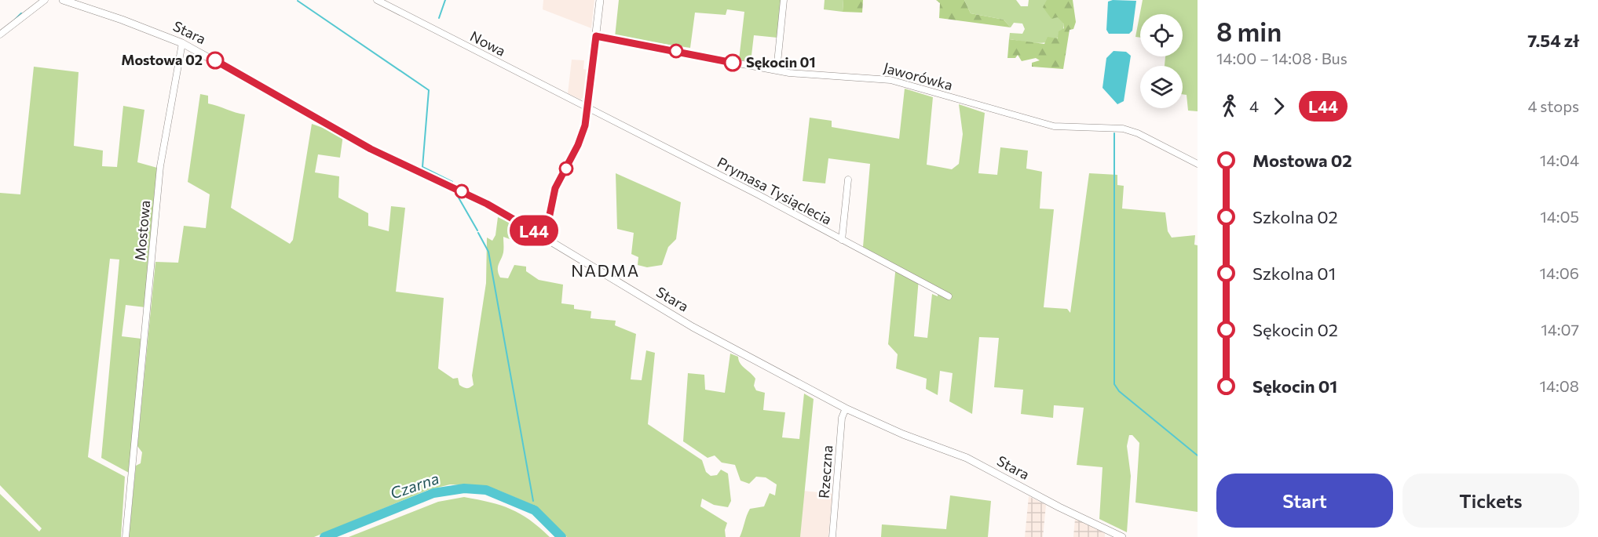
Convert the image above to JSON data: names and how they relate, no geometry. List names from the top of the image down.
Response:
{
  "streets": {
    "street": [
      "Stara",
      "Nowa",
      "Jaworówka",
      "Prymasa Tysiąclecia",
      "Mostowa",
      "Rzeczna"
    ]
  },
  "crossings": [
    ["Stara", "Mostowa"],
    ["Stara", "Rzeczna"],
    ["Nowa", "Prymasa Tysiąclecia"]
  ],
  "districts": ["NADMA"],
  "water": ["Czarna"],
  "places": ["Mostowa 02", "Sękocin 01"],
  "lines": ["bus line L44"],
  "page": {
    "on_map": "L44",
    "heading": ["8 min", "14:00 – 14:08 · Bus", "7.54 zł"],
    "legs": ["4", "L44", "4 stops"],
    "list": [
      {
        "name": "Mostowa 02",
        "value": "14:04"
      },
      {
        "name": "Szkolna 02",
        "value": "14:05"
      },
      {
        "name": "Szkolna 01",
        "value": "14:06"
      },
      {
        "name": "Sękocin 02",
        "value": "14:07"
      },
      {
        "name": "Sękocin 01",
        "value": "14:08"
      }
    ],
    "buttons": ["Start", "Tickets"]
  }
}
